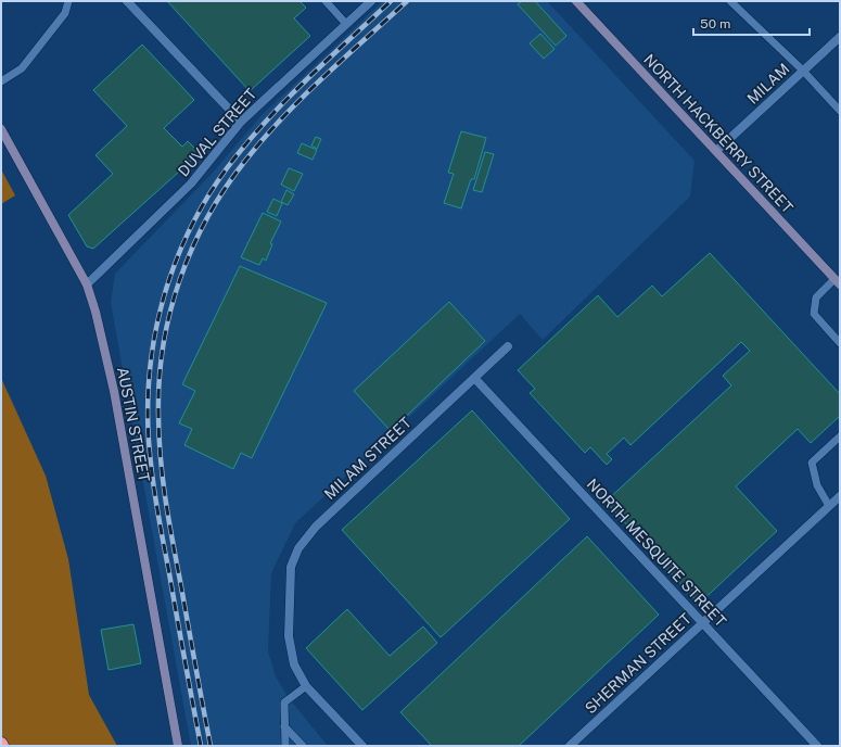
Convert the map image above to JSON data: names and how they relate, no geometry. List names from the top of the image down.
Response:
{
  "streets": {
    "street": [
      "MILAM",
      "DUVAL STREET",
      "NORTH HACKBERRY STREET",
      "AUSTIN STREET",
      "MILAM STREET",
      "NORTH MESQUITE STREET",
      "SHERMAN STREET"
    ]
  },
  "crossings": [
    ["MILAM", "NORTH HACKBERRY STREET"],
    ["DUVAL STREET", "AUSTIN STREET"],
    ["MILAM STREET", "NORTH MESQUITE STREET"],
    ["NORTH MESQUITE STREET", "SHERMAN STREET"]
  ],
  "scale_bar": "50 m"
}
